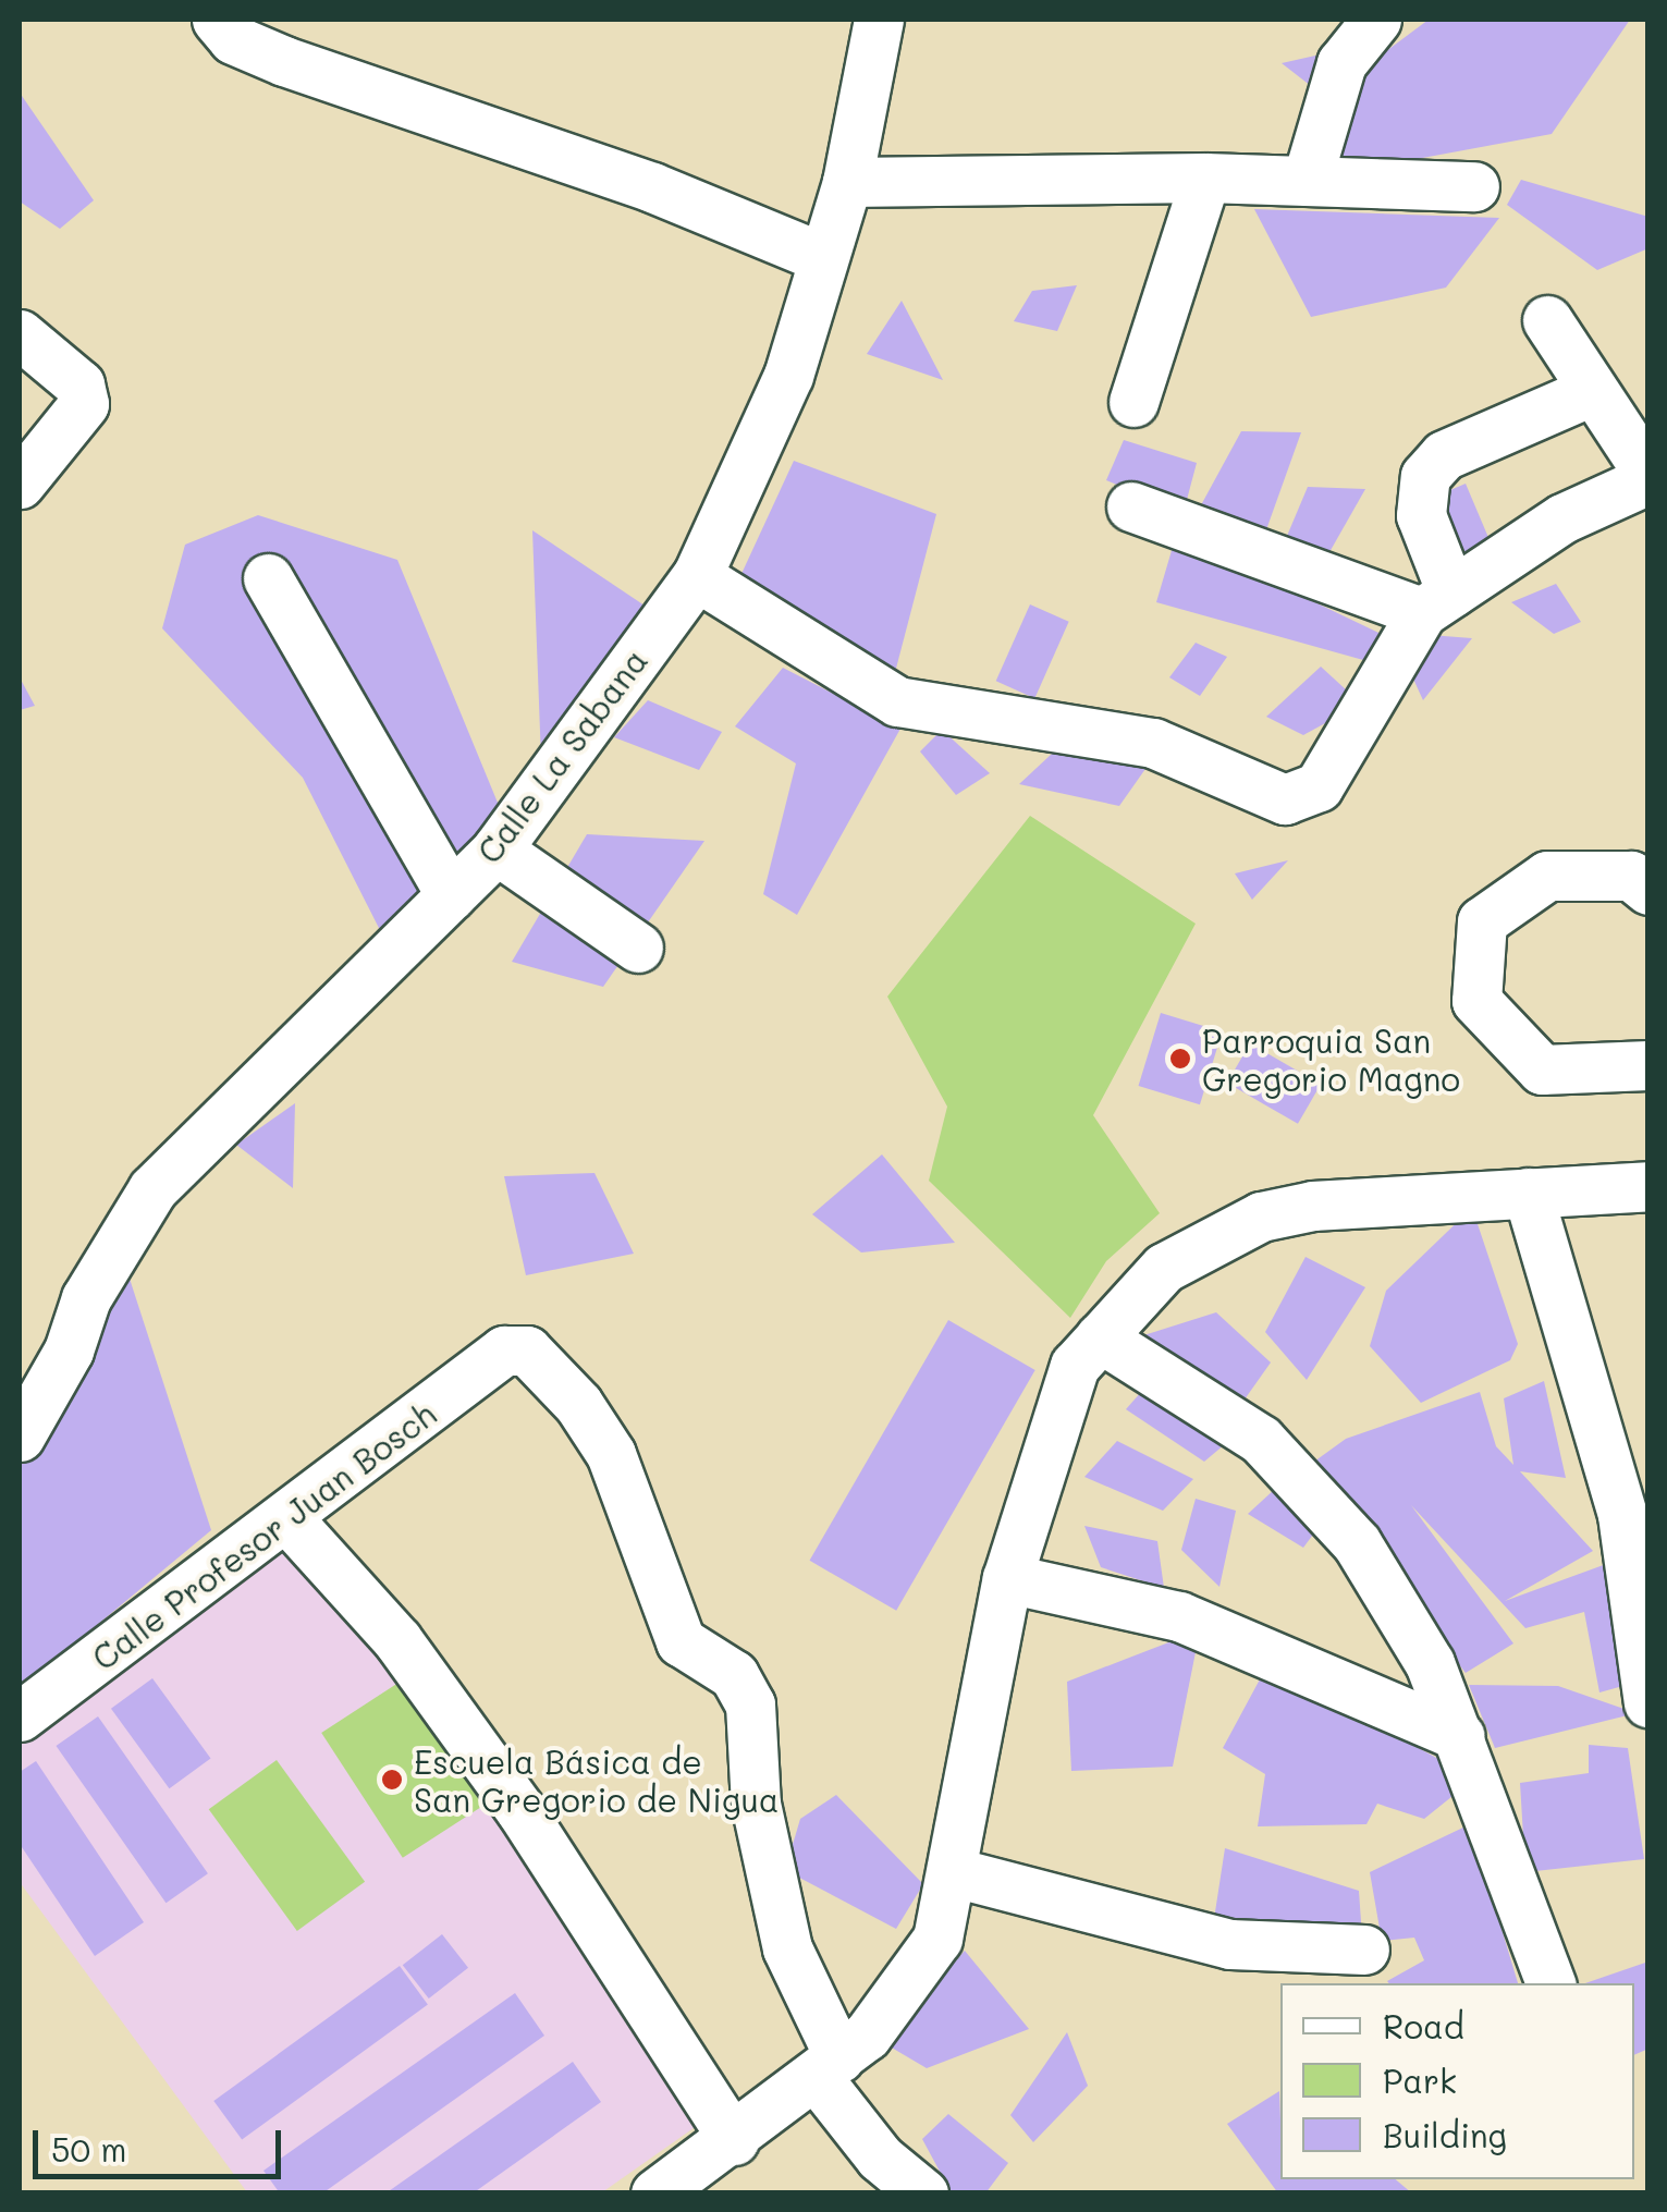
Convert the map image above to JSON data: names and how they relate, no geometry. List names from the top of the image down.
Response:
{
  "streets": {
    "street": ["Calle La Sabana", "Calle Profesor Juan Bosch"]
  },
  "places": ["Parroquia San Gregorio Magno", "Escuela Básica de San Gregorio de Nigua"],
  "legend": ["Road", "Park", "Building"],
  "scale_bar": "50 m"
}
